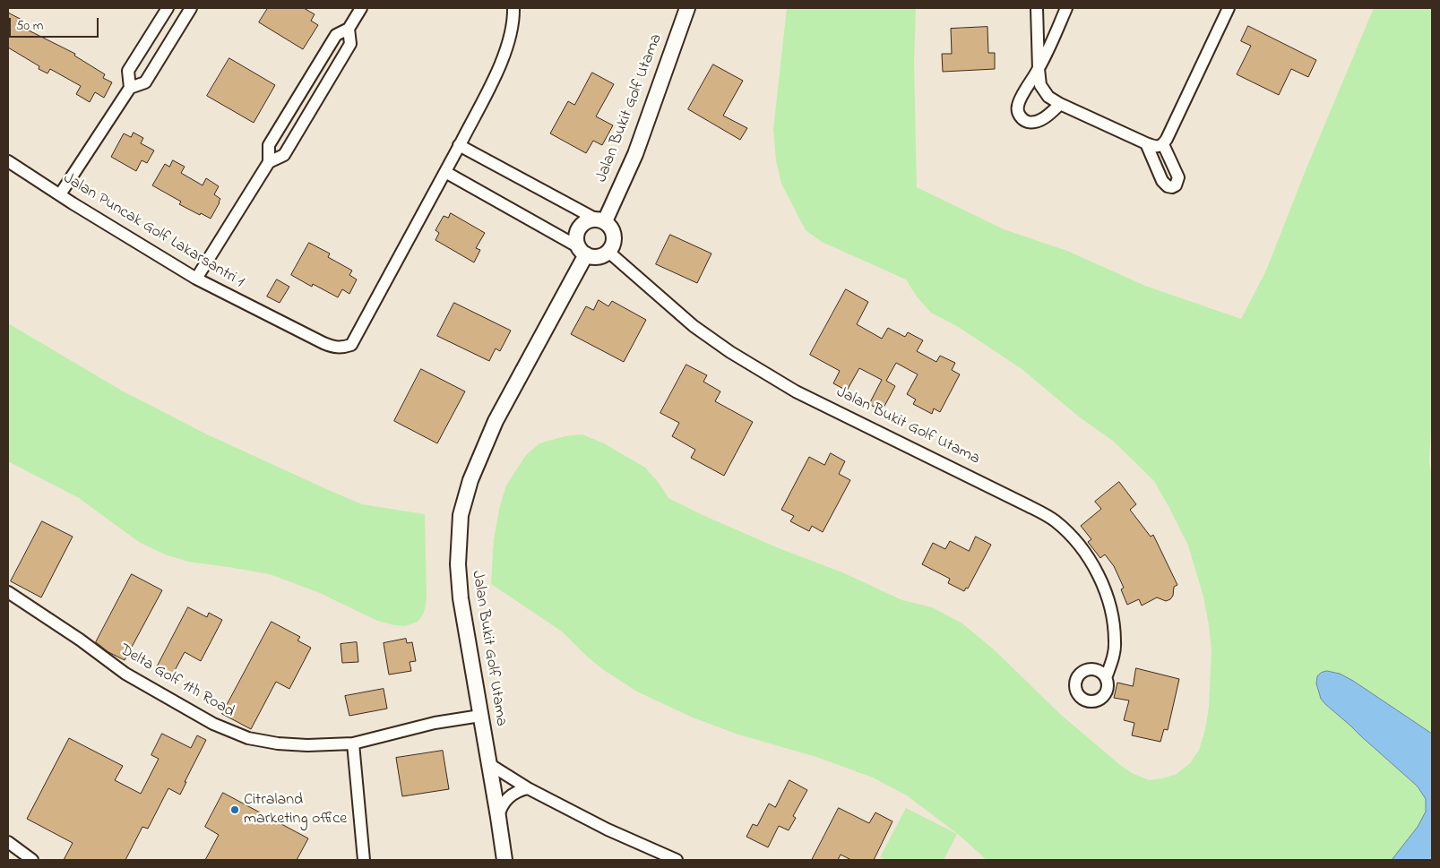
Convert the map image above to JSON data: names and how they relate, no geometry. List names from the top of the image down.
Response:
{
  "streets": {
    "street": ["Jalan Bukit Golf Utama", "Jalan Puncak Golf Lakarsantri 1", "Delta Golf 1th Road"]
  },
  "crossings": [
    ["Jalan Bukit Golf Utama", "Delta Golf 1th Road"]
  ],
  "places": ["Citraland marketing office"],
  "scale_bar": "50 m"
}
